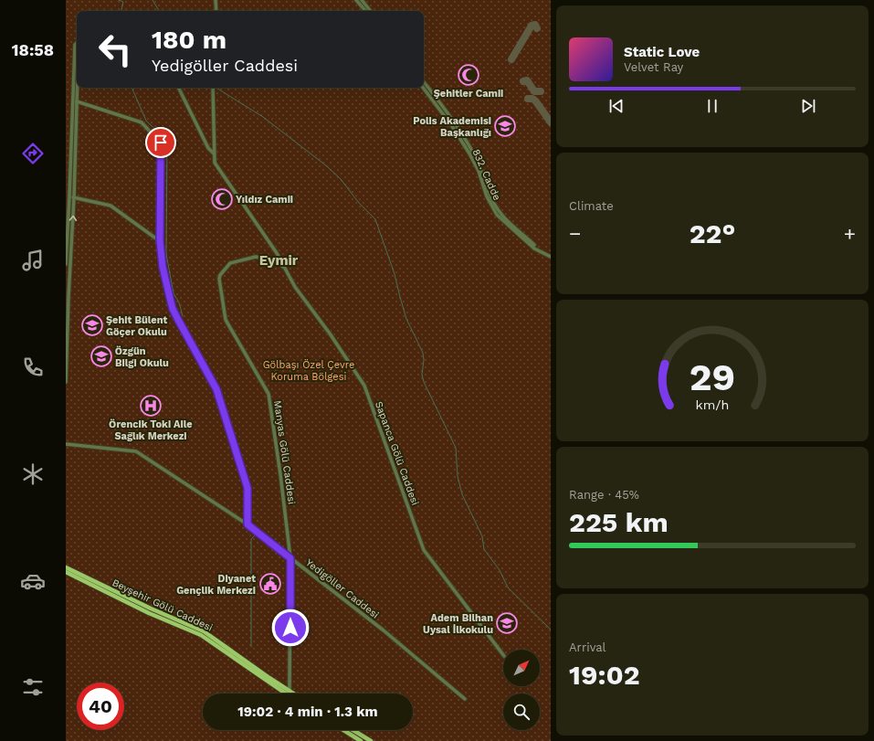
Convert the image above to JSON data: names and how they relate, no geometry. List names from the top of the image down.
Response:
{
  "streets": {
    "main road": ["Beyşehir Gölü Caddesi"],
    "street": [
      "832. Cadde",
      "Manyas Gölü Caddesi",
      "Sapanca Gölü Caddesi",
      "Yedigöller Caddesi"
    ]
  },
  "crossings": [
    ["Manyas Gölü Caddesi", "Yedigöller Caddesi"],
    ["Manyas Gölü Caddesi", "Beyşehir Gölü Caddesi"]
  ],
  "districts": ["Eymir"],
  "parks": ["Gölbaşı Özel Çevre Koruma Bölgesi"],
  "places": {
    "mosque": ["Şehitler Camii", "Yıldız Camii"],
    "school or university": [
      "Polis Akademisi Başkanlığı",
      "Şehit Bülent Göçer Okulu",
      "Özgün Bilgi Okulu",
      "Adem Bilhan Uysal İlkokulu"
    ],
    "hospital": ["Örencik Toki Aile Sağlık Merkezi"],
    "public building": ["Diyanet Gençlik Merkezi"]
  },
  "north": "top right",
  "page": {
    "tabs": "18:58",
    "turn": ["180 m", "Yedigöller Caddesi"],
    "song": ["Static Love", "Velvet Ray"],
    "tile": [
      "Climate",
      ["Range · 45%", "225 km"],
      ["Arrival", "19:02"]
    ],
    "heat": ["−", "22°", "+"],
    "limit": "40",
    "trip": "19:02 · 4 min · 1.3 km",
    "gauge": ["29", "km/h"]
  }
}
